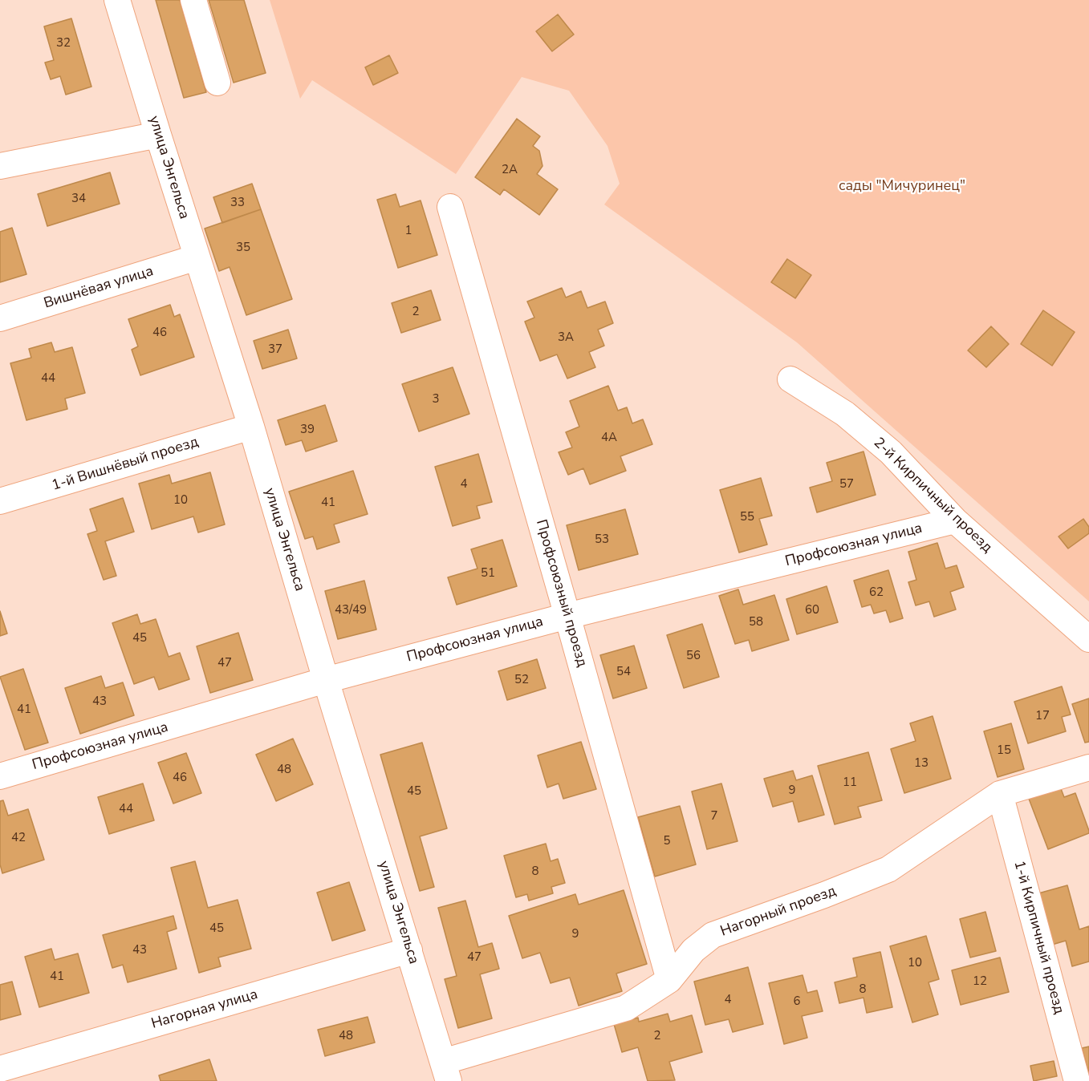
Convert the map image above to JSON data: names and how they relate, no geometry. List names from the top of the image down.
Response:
{
  "streets": {
    "street": [
      "улица Энгельса",
      "Вишнёвая улица",
      "1-й Вишнёвый проезд",
      "2-й Кирпичный проезд",
      "Профсоюзная улица",
      "Профсоюзный проезд",
      "Нагорный проезд",
      "1-й Кирпичный проезд",
      "Нагорная улица"
    ]
  },
  "crossings": [
    ["улица Энгельса", "Вишнёвая улица"],
    ["улица Энгельса", "1-й Вишнёвый проезд"],
    ["улица Энгельса", "Профсоюзная улица"],
    ["улица Энгельса", "Нагорный проезд"],
    ["улица Энгельса", "Нагорная улица"],
    ["2-й Кирпичный проезд", "Профсоюзная улица"],
    ["Профсоюзная улица", "Профсоюзный проезд"],
    ["Профсоюзный проезд", "Нагорный проезд"],
    ["Нагорный проезд", "1-й Кирпичный проезд"]
  ],
  "parks": ["сады \"Мичуринец\""],
  "house_numbers": [
    "32",
    "2А",
    "34",
    "33",
    "1",
    "35",
    "2",
    "46",
    "3А",
    "37",
    "44",
    "3",
    "39",
    "4А",
    "4",
    "57",
    "10",
    "41",
    "55",
    "53",
    "51",
    "62",
    "43/49",
    "60",
    "58",
    "45",
    "56",
    "47",
    "54",
    "52",
    "43",
    "41",
    "17",
    "15",
    "13",
    "48",
    "46",
    "11",
    "9",
    "45",
    "44",
    "7",
    "42",
    "5",
    "8",
    "45",
    "9",
    "43",
    "47",
    "10",
    "41",
    "12",
    "8",
    "4",
    "6",
    "48",
    "2"
  ]
}
